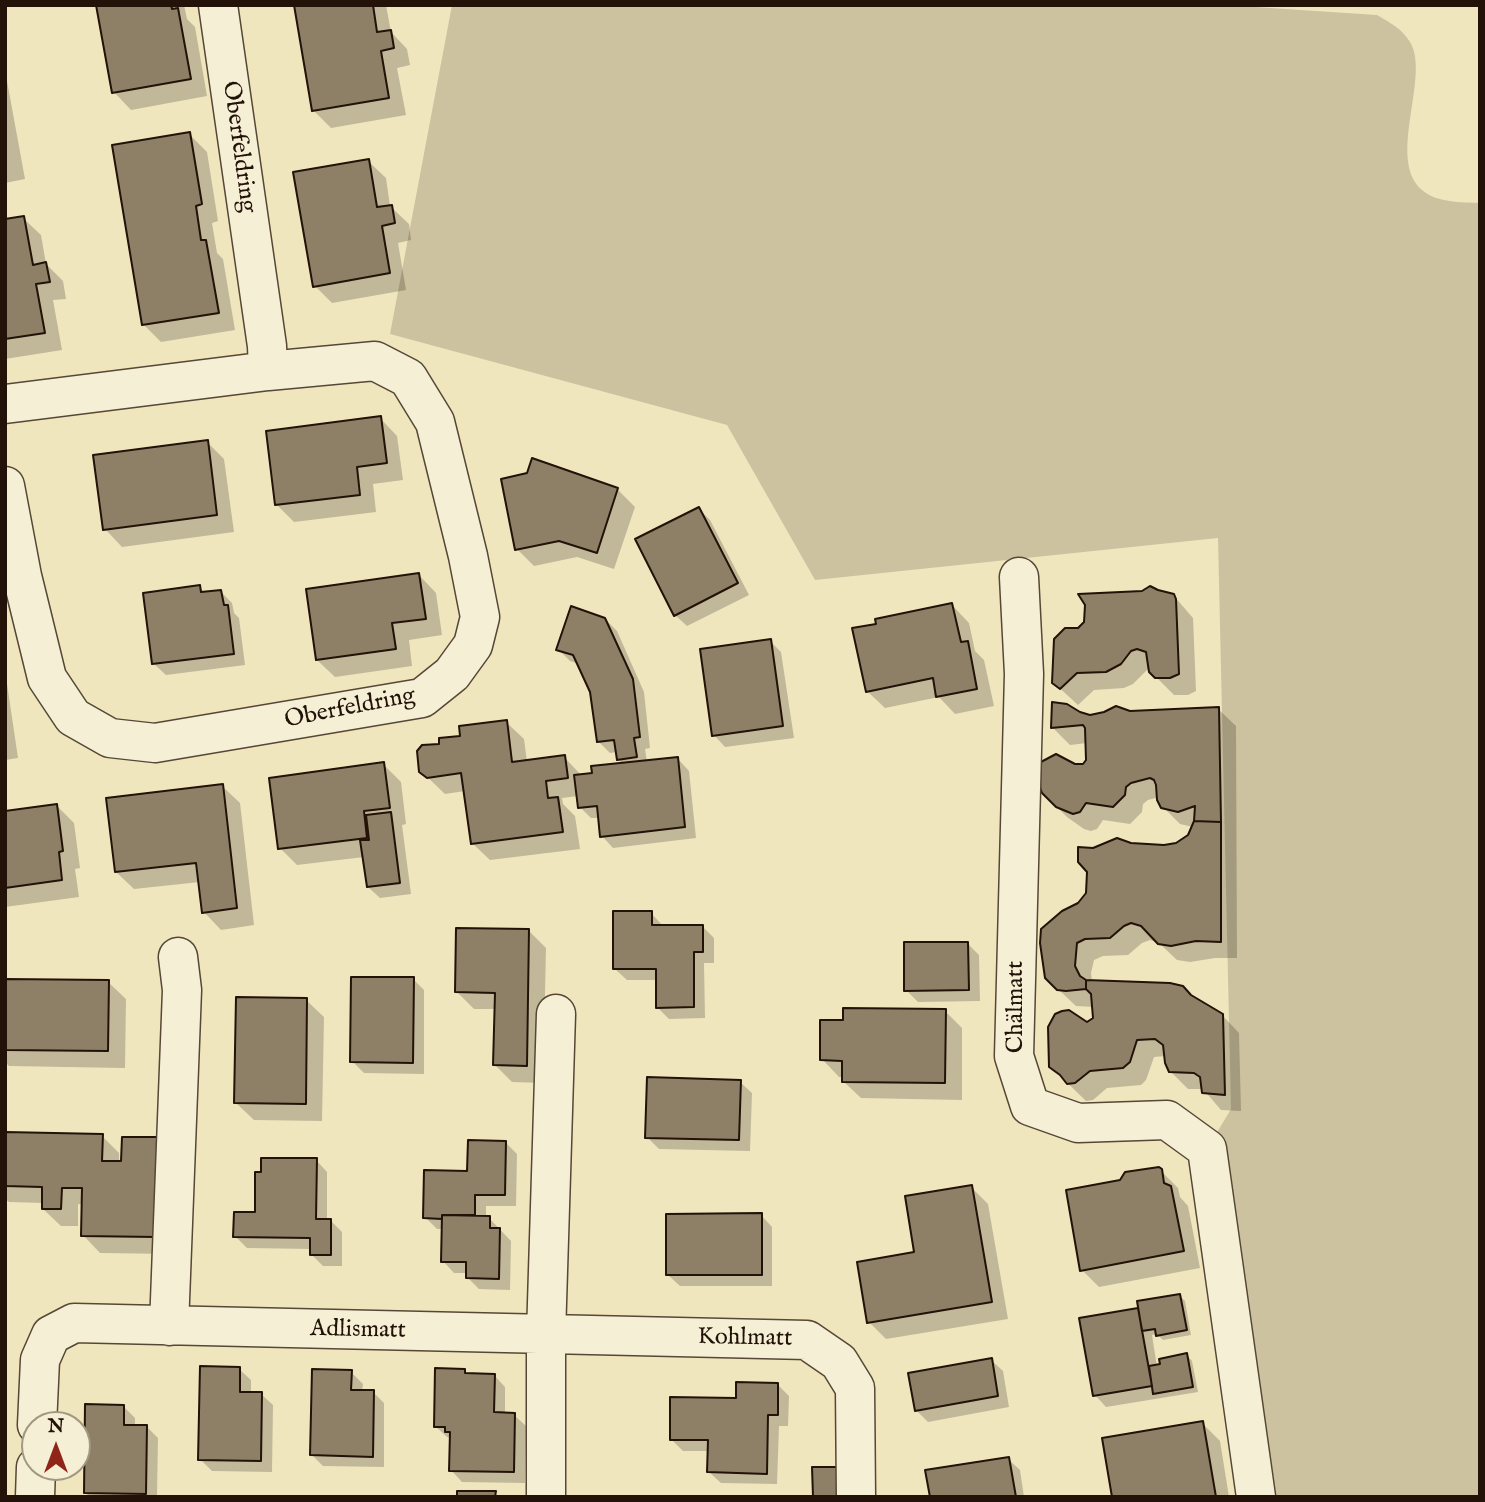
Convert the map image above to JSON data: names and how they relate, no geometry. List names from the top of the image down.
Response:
{
  "streets": {
    "street": [
      "Oberfeldring",
      "Chälmatt",
      "Adlismatt",
      "Kohlmatt"
    ]
  },
  "crossings": [
    ["Adlismatt", "Kohlmatt"]
  ],
  "north": "top"
}
